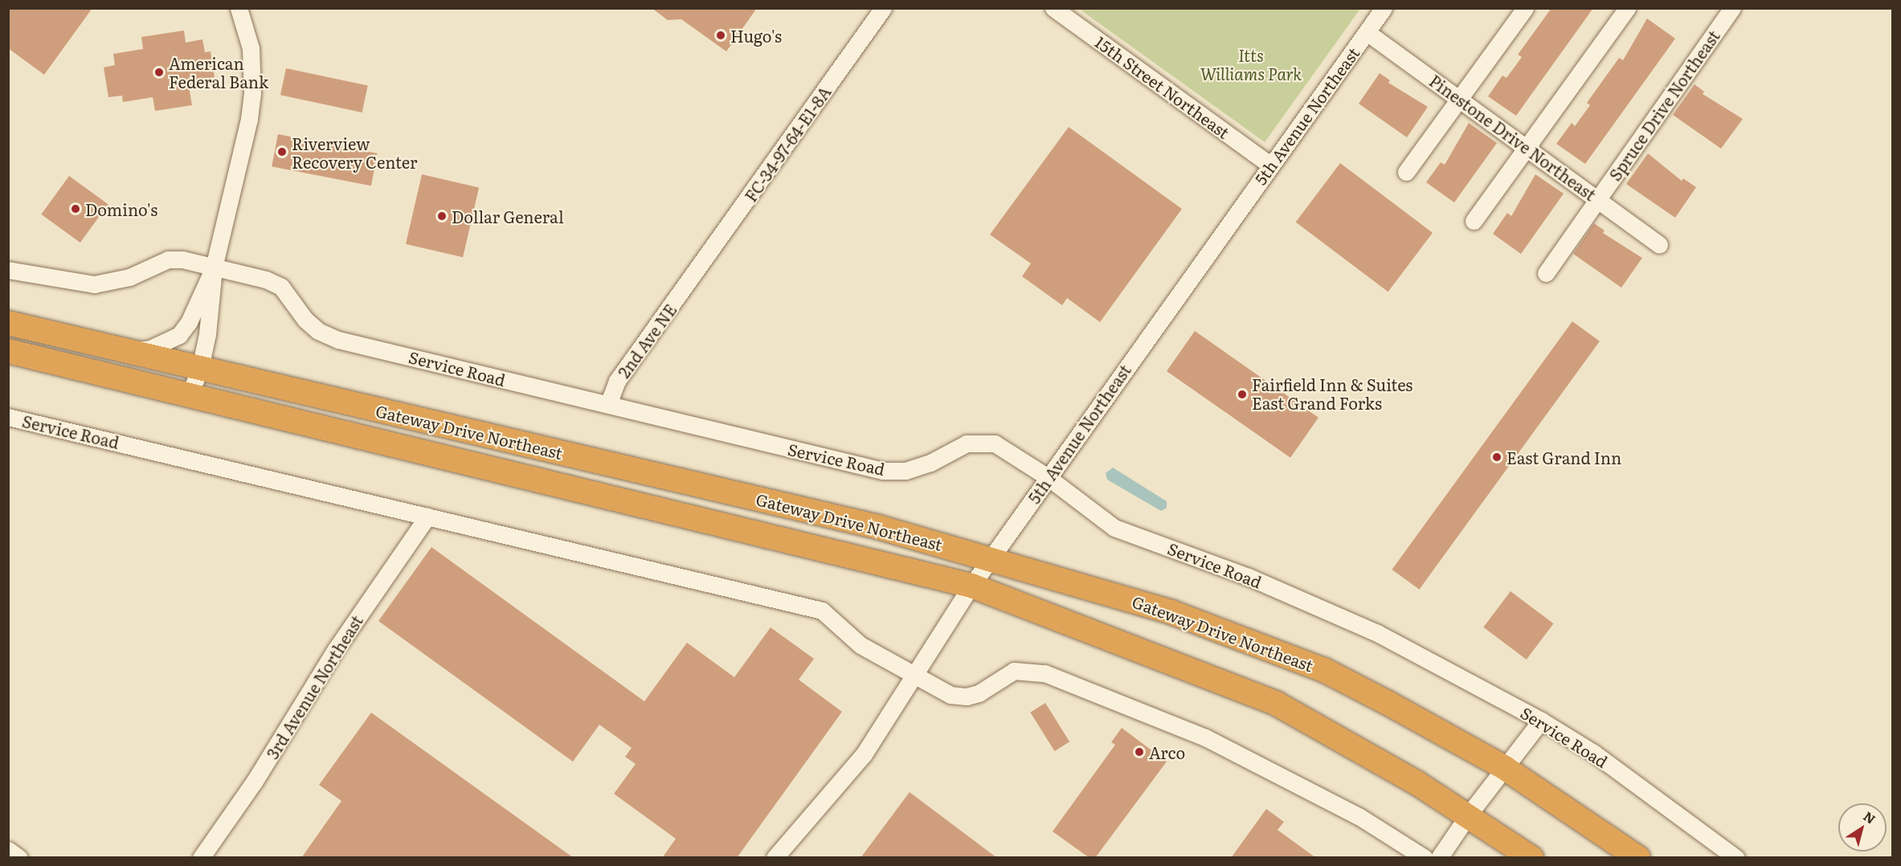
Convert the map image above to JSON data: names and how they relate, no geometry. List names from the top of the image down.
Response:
{
  "streets": {
    "highway": ["Gateway Drive Northeast"],
    "street": [
      "15th Street Northeast",
      "Spruce Drive Northeast",
      "5th Avenue Northeast",
      "Pinestone Drive Northeast",
      "FC-34-97-64-E1-8A",
      "2nd Ave NE",
      "Service Road",
      "3rd Avenue Northeast"
    ]
  },
  "crossings": [
    ["15th Street Northeast", "5th Avenue Northeast"],
    ["Spruce Drive Northeast", "Pinestone Drive Northeast"],
    ["5th Avenue Northeast", "Pinestone Drive Northeast"],
    ["5th Avenue Northeast", "Service Road"],
    ["5th Avenue Northeast", "Gateway Drive Northeast"],
    ["FC-34-97-64-E1-8A", "2nd Ave NE"],
    ["2nd Ave NE", "Service Road"],
    ["Service Road", "3rd Avenue Northeast"]
  ],
  "parks": ["Itts Williams Park"],
  "places": [
    "Hugo's",
    "American Federal Bank",
    "Riverview Recovery Center",
    "Domino's",
    "Dollar General",
    "Fairfield Inn & Suites East Grand Forks",
    "East Grand Inn",
    "Arco"
  ],
  "north": "top right"
}
